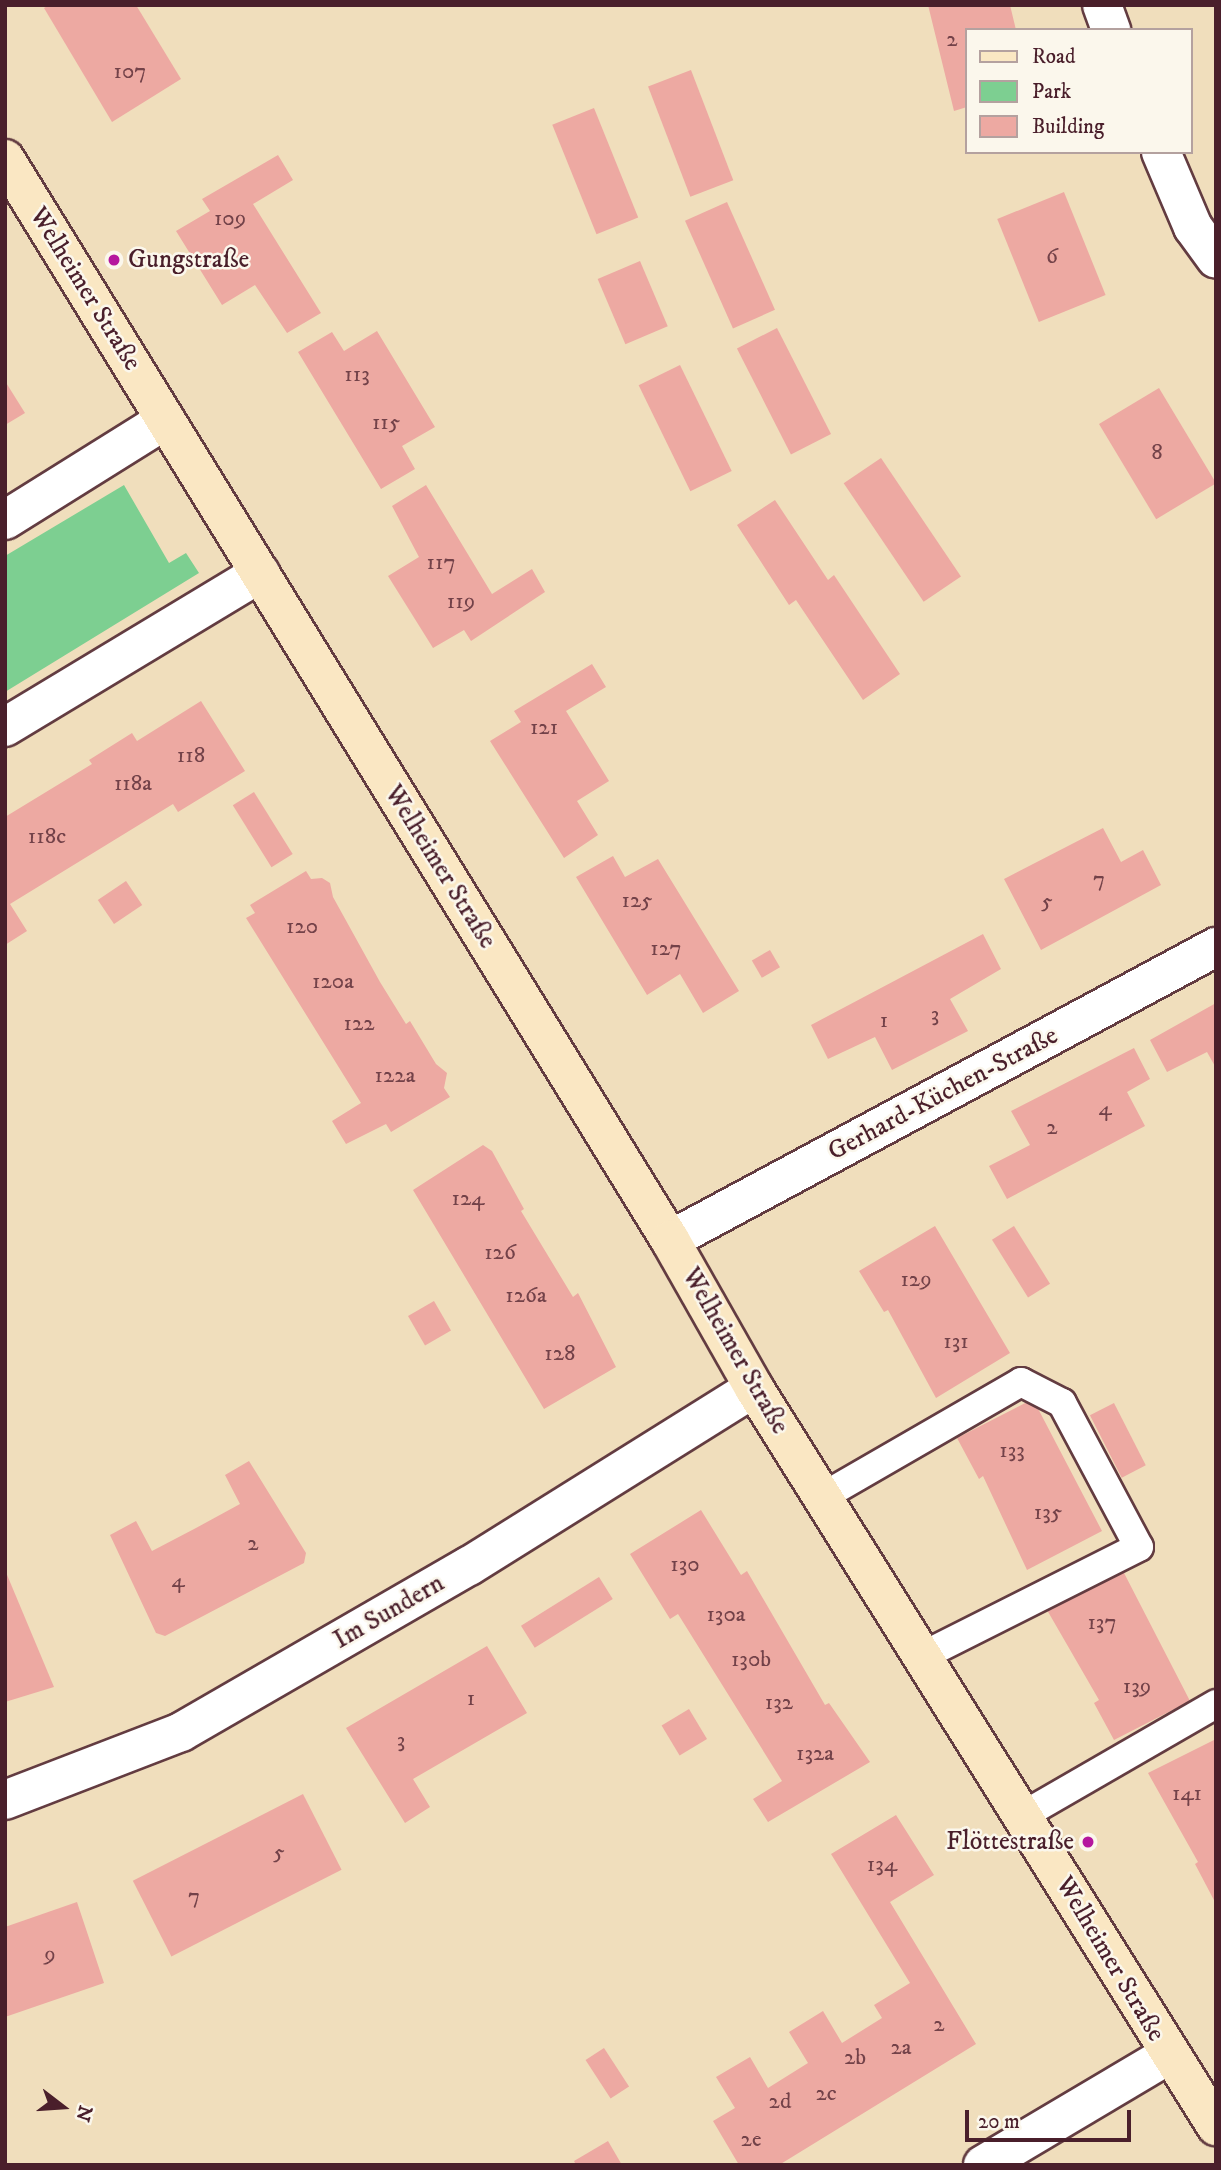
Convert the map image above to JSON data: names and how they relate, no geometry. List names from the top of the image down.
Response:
{
  "streets": {
    "street": ["Welheimer Straße", "Gerhard-Küchen-Straße", "Im Sundern"]
  },
  "crossings": [
    ["Welheimer Straße", "Gerhard-Küchen-Straße"],
    ["Welheimer Straße", "Im Sundern"]
  ],
  "places": ["Gungstraße", "Flöttestraße"],
  "house_numbers": [
    "2",
    "107",
    "109",
    "6",
    "113",
    "115",
    "8",
    "117",
    "119",
    "121",
    "118",
    "118a",
    "118c",
    "7",
    "125",
    "5",
    "120",
    "127",
    "120a",
    "3",
    "1",
    "122",
    "122a",
    "4",
    "2",
    "124",
    "126",
    "129",
    "126a",
    "131",
    "128",
    "133",
    "135",
    "2",
    "130",
    "4",
    "130a",
    "137",
    "130b",
    "139",
    "1",
    "132",
    "3",
    "132a",
    "141",
    "5",
    "134",
    "7",
    "9",
    "2",
    "2a",
    "2b",
    "2c",
    "2d",
    "2e"
  ],
  "legend": ["Road", "Park", "Building"],
  "scale_bar": "20 m",
  "north": "right"
}
